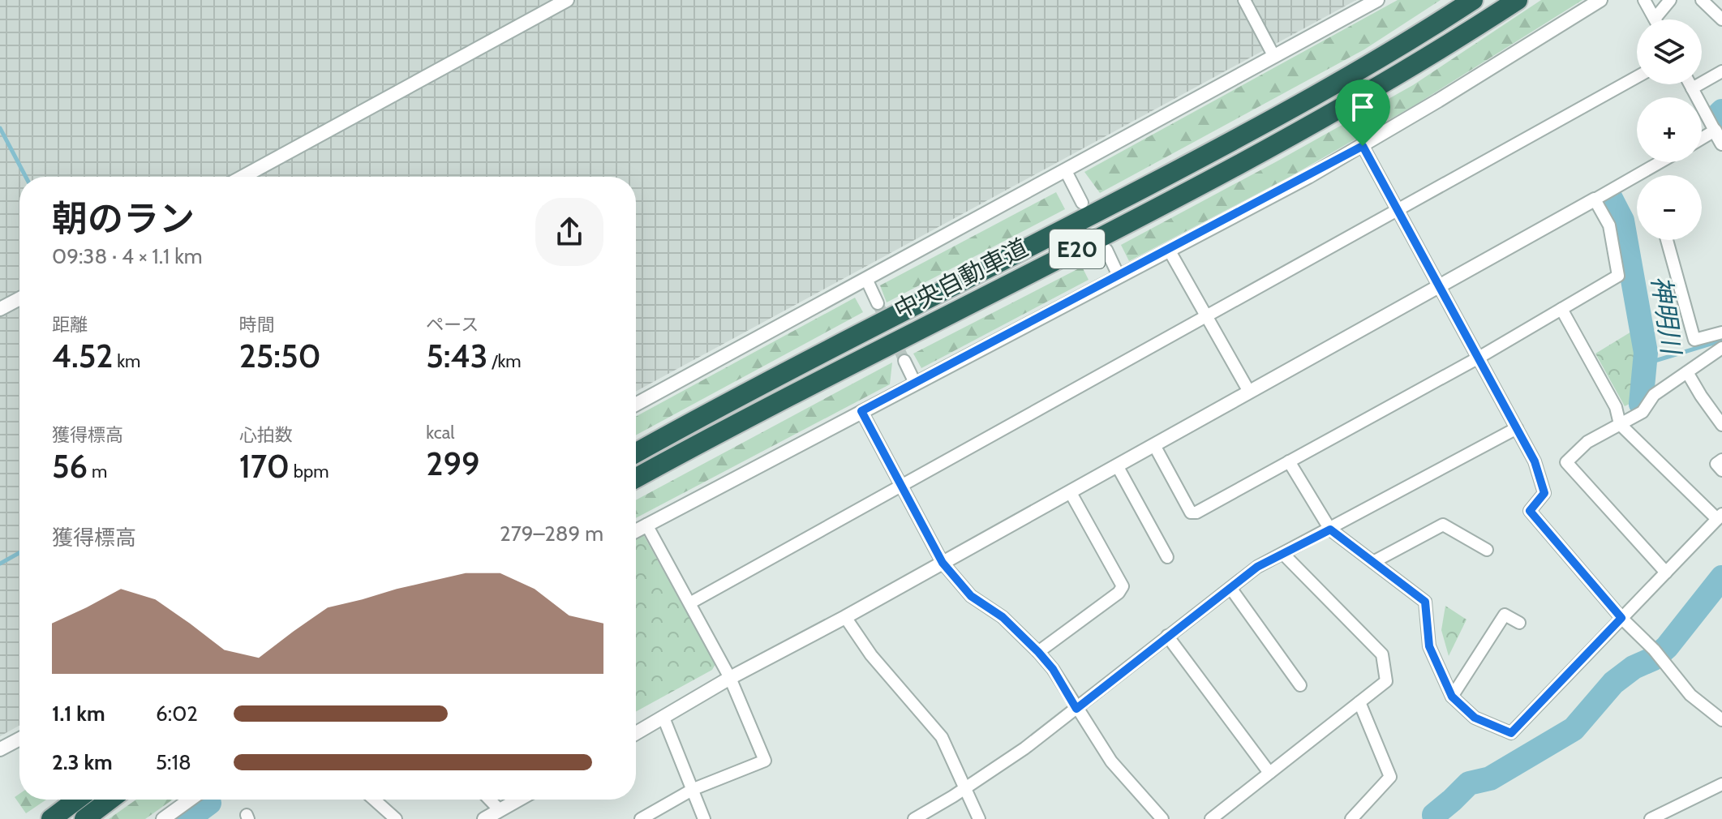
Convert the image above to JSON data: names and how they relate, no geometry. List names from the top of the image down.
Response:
{
  "streets": {
    "highway": ["E20", "中央自動車道"]
  },
  "water": ["神明川"],
  "page": {
    "map_buttons": ["+", "−"],
    "heading": ["朝のラン", "09:38 · 4 × 1.1 km"],
    "stats": [
      ["距離", "4.52 km"],
      ["時間", "25:50"],
      ["ペース", "5:43 /km"],
      ["獲得標高", "56 m"],
      ["心拍数", "170 bpm"],
      ["kcal", "299"]
    ],
    "chart": ["獲得標高", "279–289 m"],
    "list": [
      {
        "name": "1.1 km",
        "note": "6:02"
      },
      {
        "name": "2.3 km",
        "note": "5:18"
      }
    ]
  }
}
